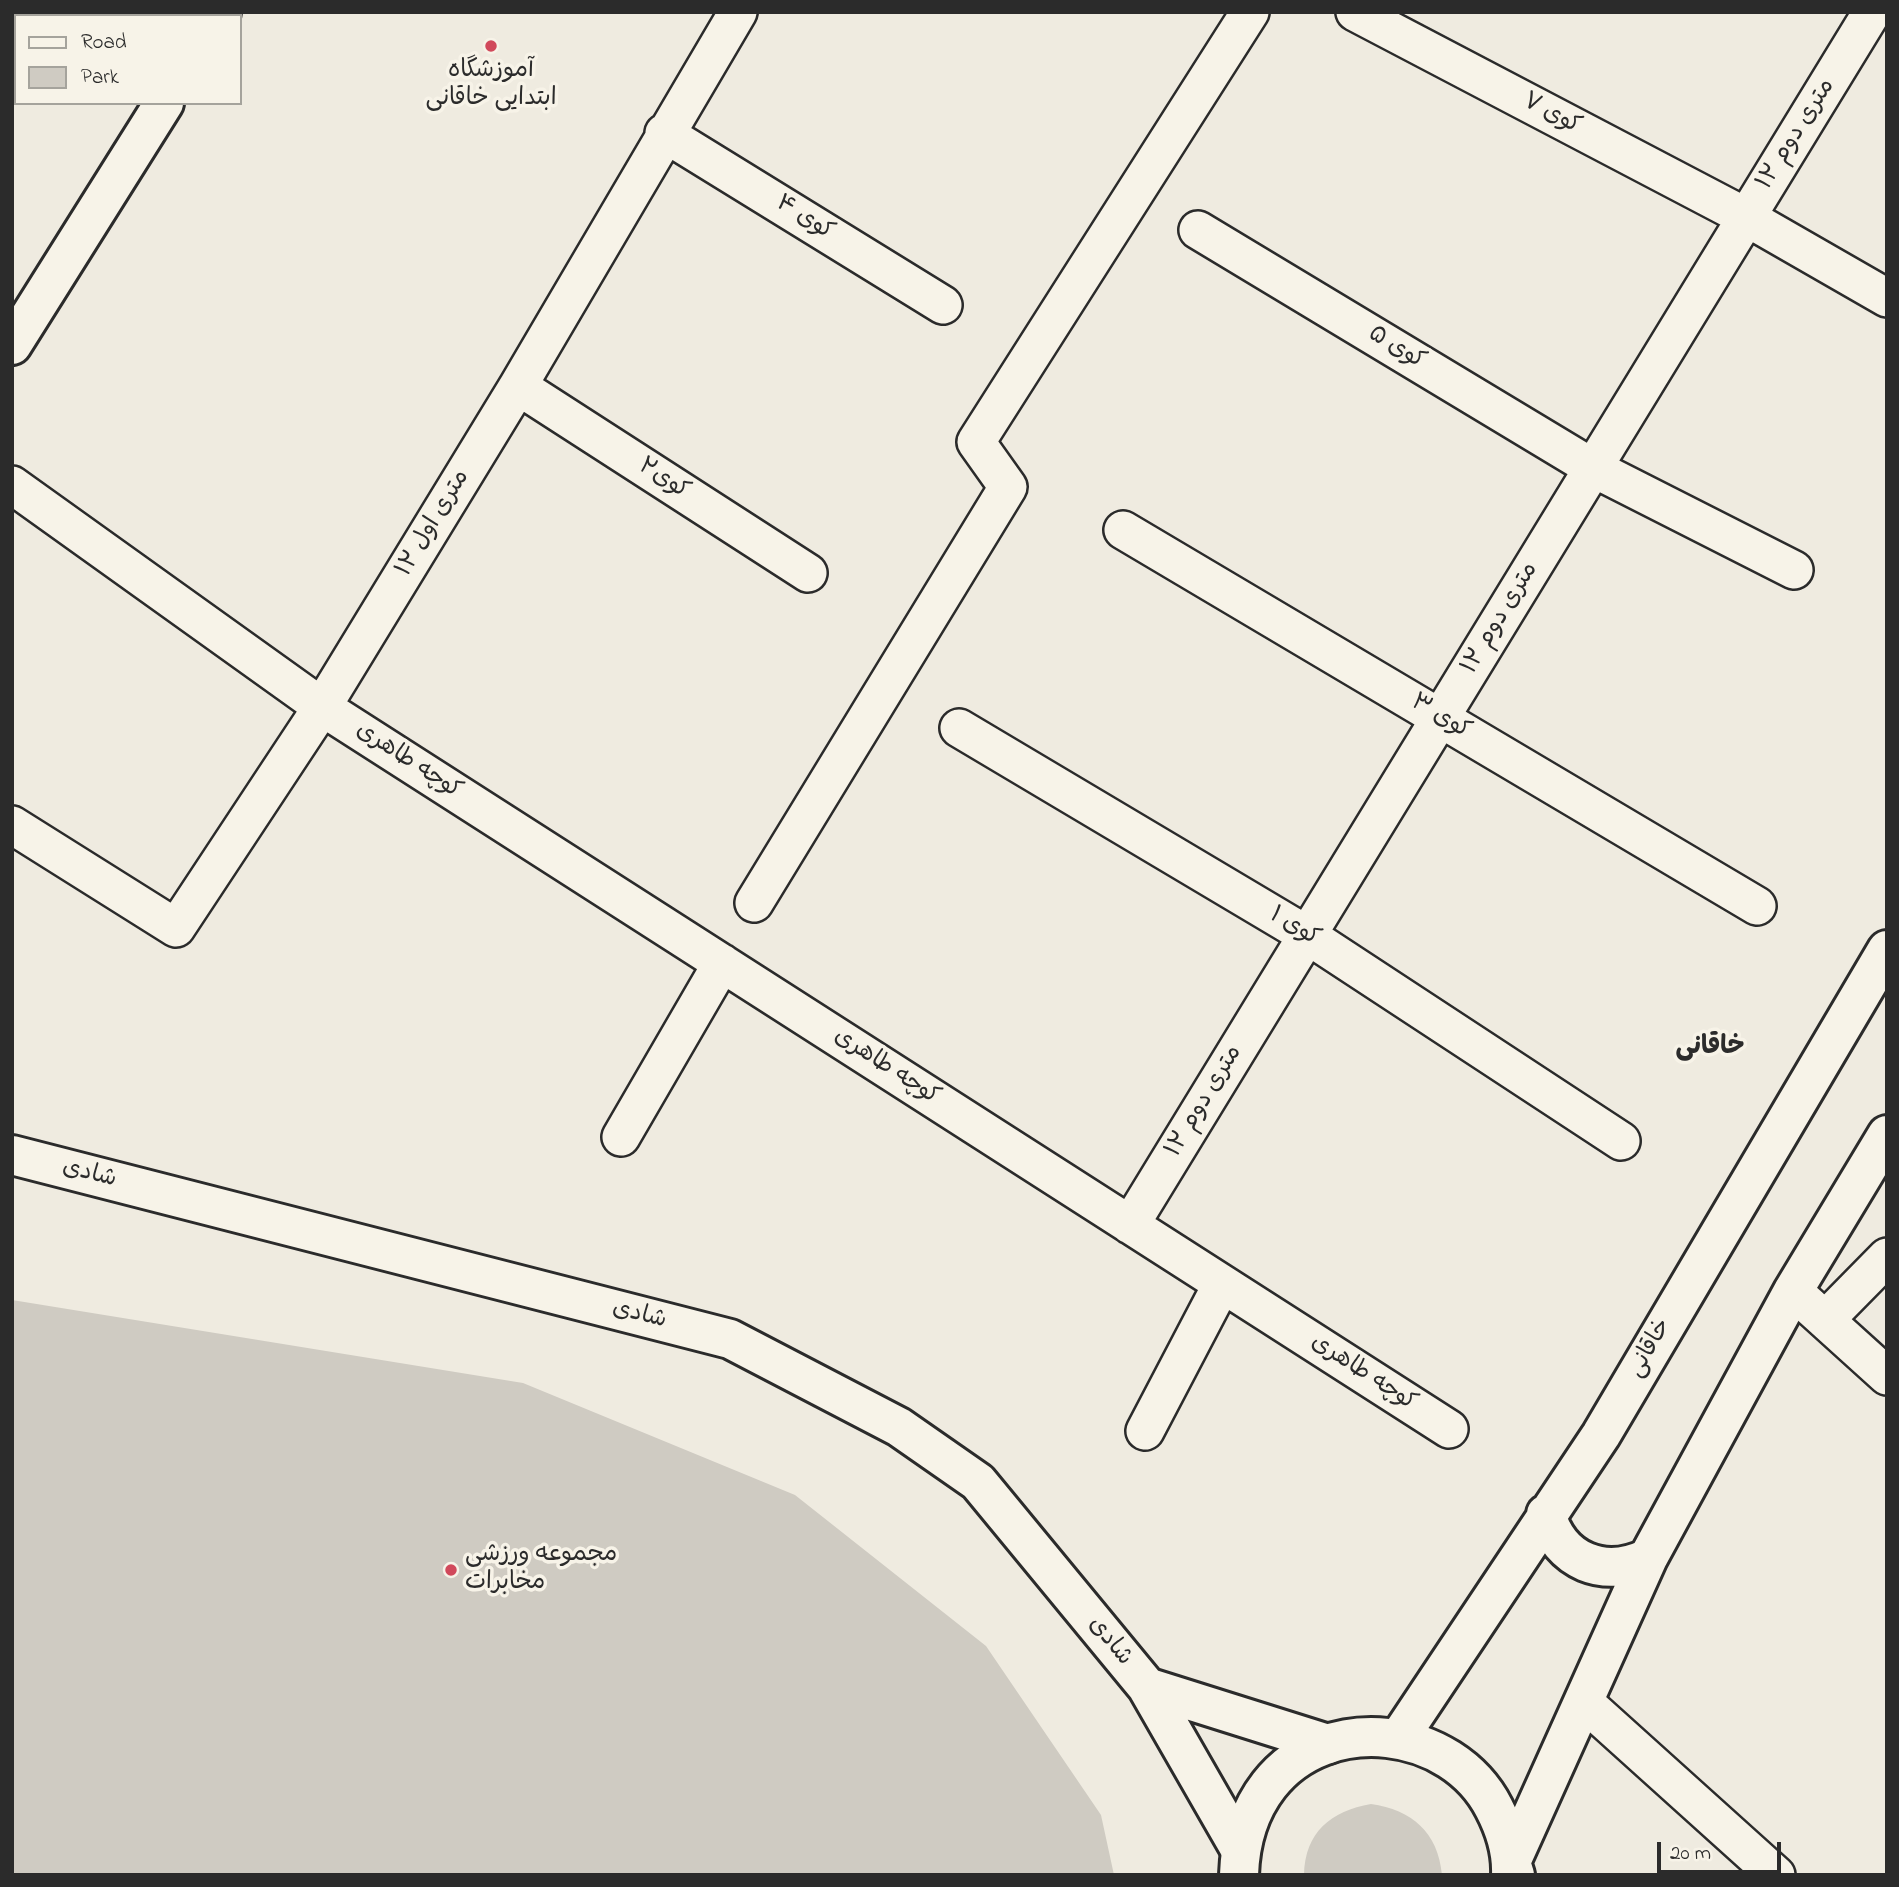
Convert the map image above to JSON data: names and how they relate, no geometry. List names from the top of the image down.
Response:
{
  "streets": {
    "street": [
      "کوی ۷",
      "۱۲ متری دوم",
      "کوی ۴",
      "کوی ۵",
      "کوی۲",
      "۱۲ متری اول",
      "کوی ۳",
      "کوچه طاهری",
      "کوی ۱",
      "شادی",
      "خاقانی"
    ]
  },
  "crossings": [
    ["کوی ۷", "۱۲ متری دوم"],
    ["۱۲ متری دوم", "کوی ۵"],
    ["۱۲ متری دوم", "کوی ۳"],
    ["۱۲ متری دوم", "کوچه طاهری"],
    ["۱۲ متری دوم", "کوی ۱"],
    ["کوی ۴", "۱۲ متری اول"],
    ["کوی۲", "۱۲ متری اول"],
    ["۱۲ متری اول", "کوچه طاهری"]
  ],
  "districts": ["خاقانی"],
  "places": ["آموزشگاه ابتدایی خاقانی", "مجموعه ورزشی مخابرات"],
  "legend": ["Road", "Park"],
  "scale_bar": "20 m"
}
